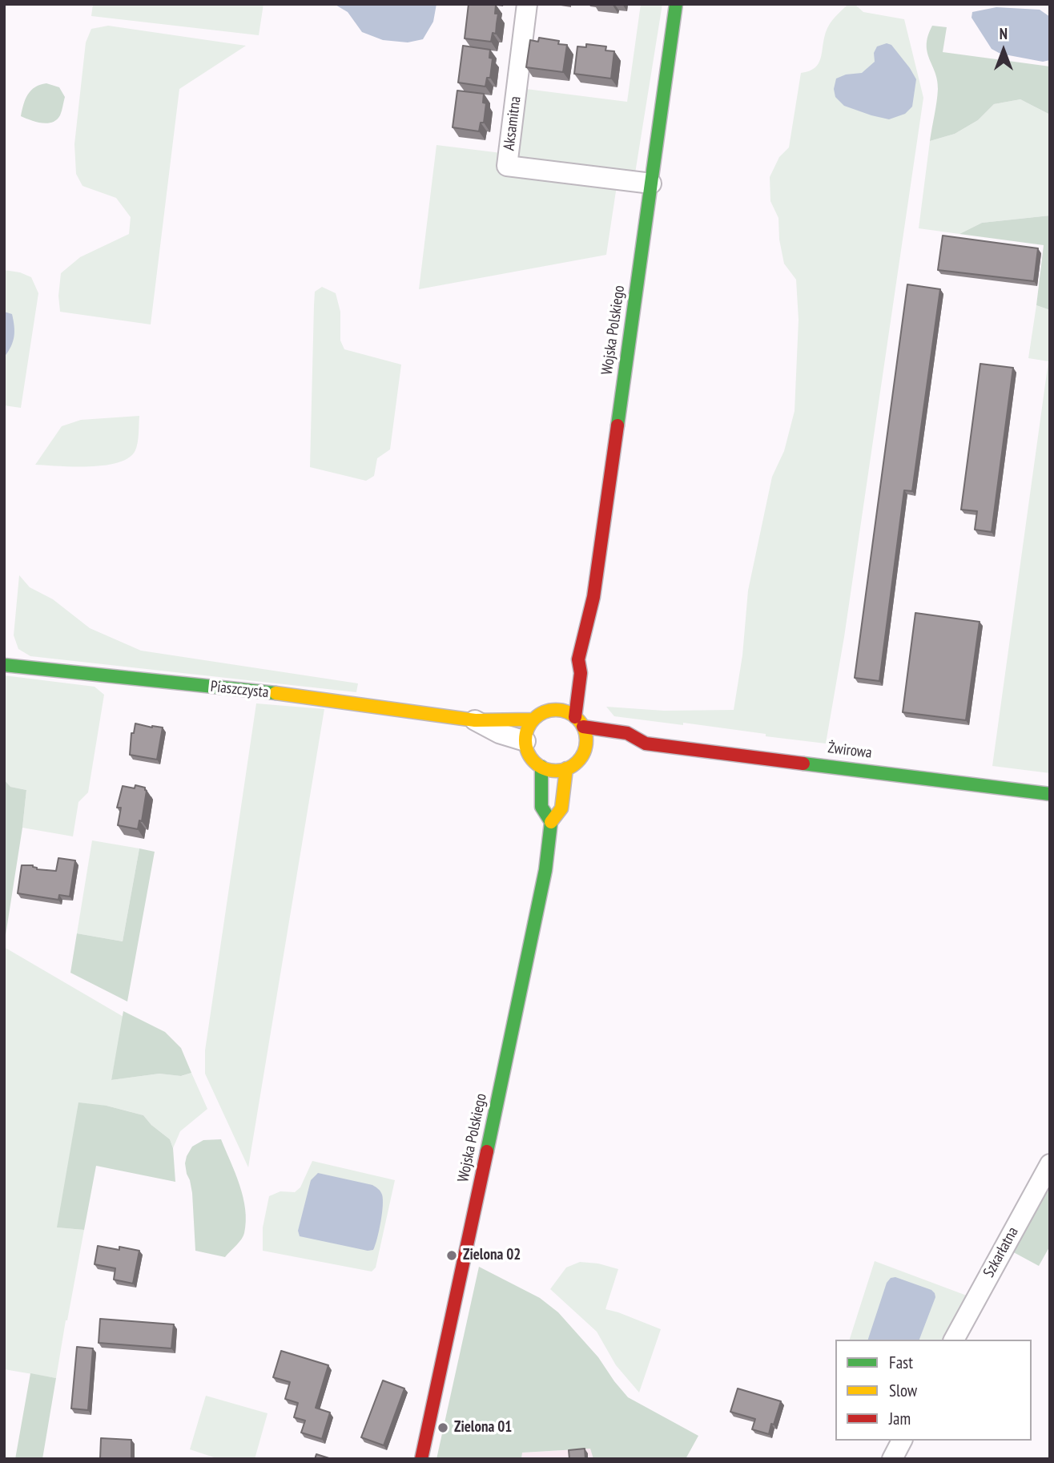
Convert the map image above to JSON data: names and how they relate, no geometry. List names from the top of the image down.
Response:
{
  "streets": {
    "street": [
      "Aksamitna",
      "Wojska Polskiego",
      "Piaszczysta",
      "Żwirowa",
      "Szkarłatna"
    ]
  },
  "crossings": [
    ["Aksamitna", "Wojska Polskiego"],
    ["Wojska Polskiego", "Piaszczysta"],
    ["Wojska Polskiego", "Żwirowa"],
    ["Piaszczysta", "Żwirowa"]
  ],
  "places": ["Zielona 02", "Zielona 01"],
  "legend": ["Fast", "Slow", "Jam"],
  "north": "top"
}
